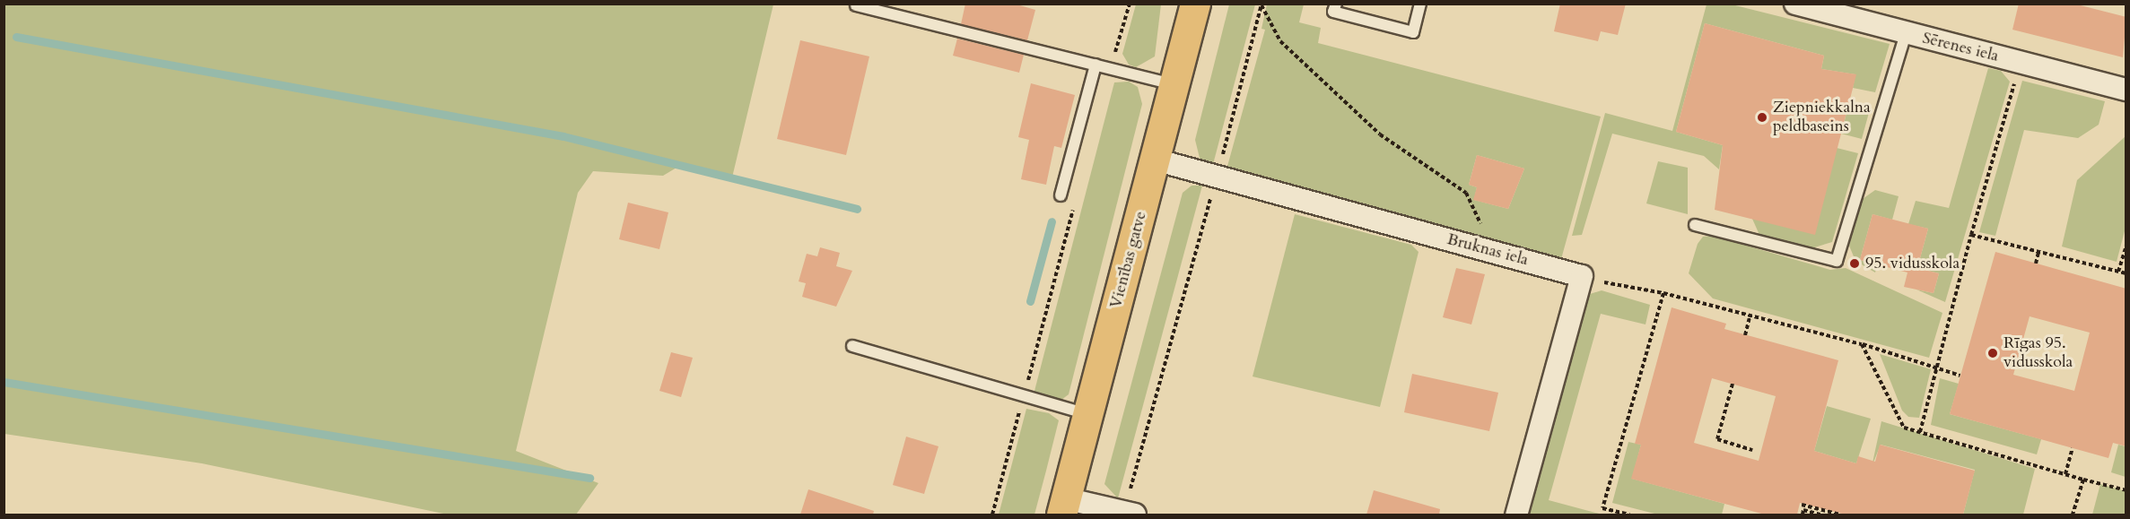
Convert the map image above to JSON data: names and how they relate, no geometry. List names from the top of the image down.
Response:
{
  "streets": {
    "highway": ["Vienības gatve"],
    "street": ["Sērenes iela", "Bruknas iela"]
  },
  "crossings": [
    ["Bruknas iela", "Vienības gatve"]
  ],
  "places": ["Ziepniekkalna peldbaseins", "95. vidusskola", "Rīgas 95. vidusskola"]
}
